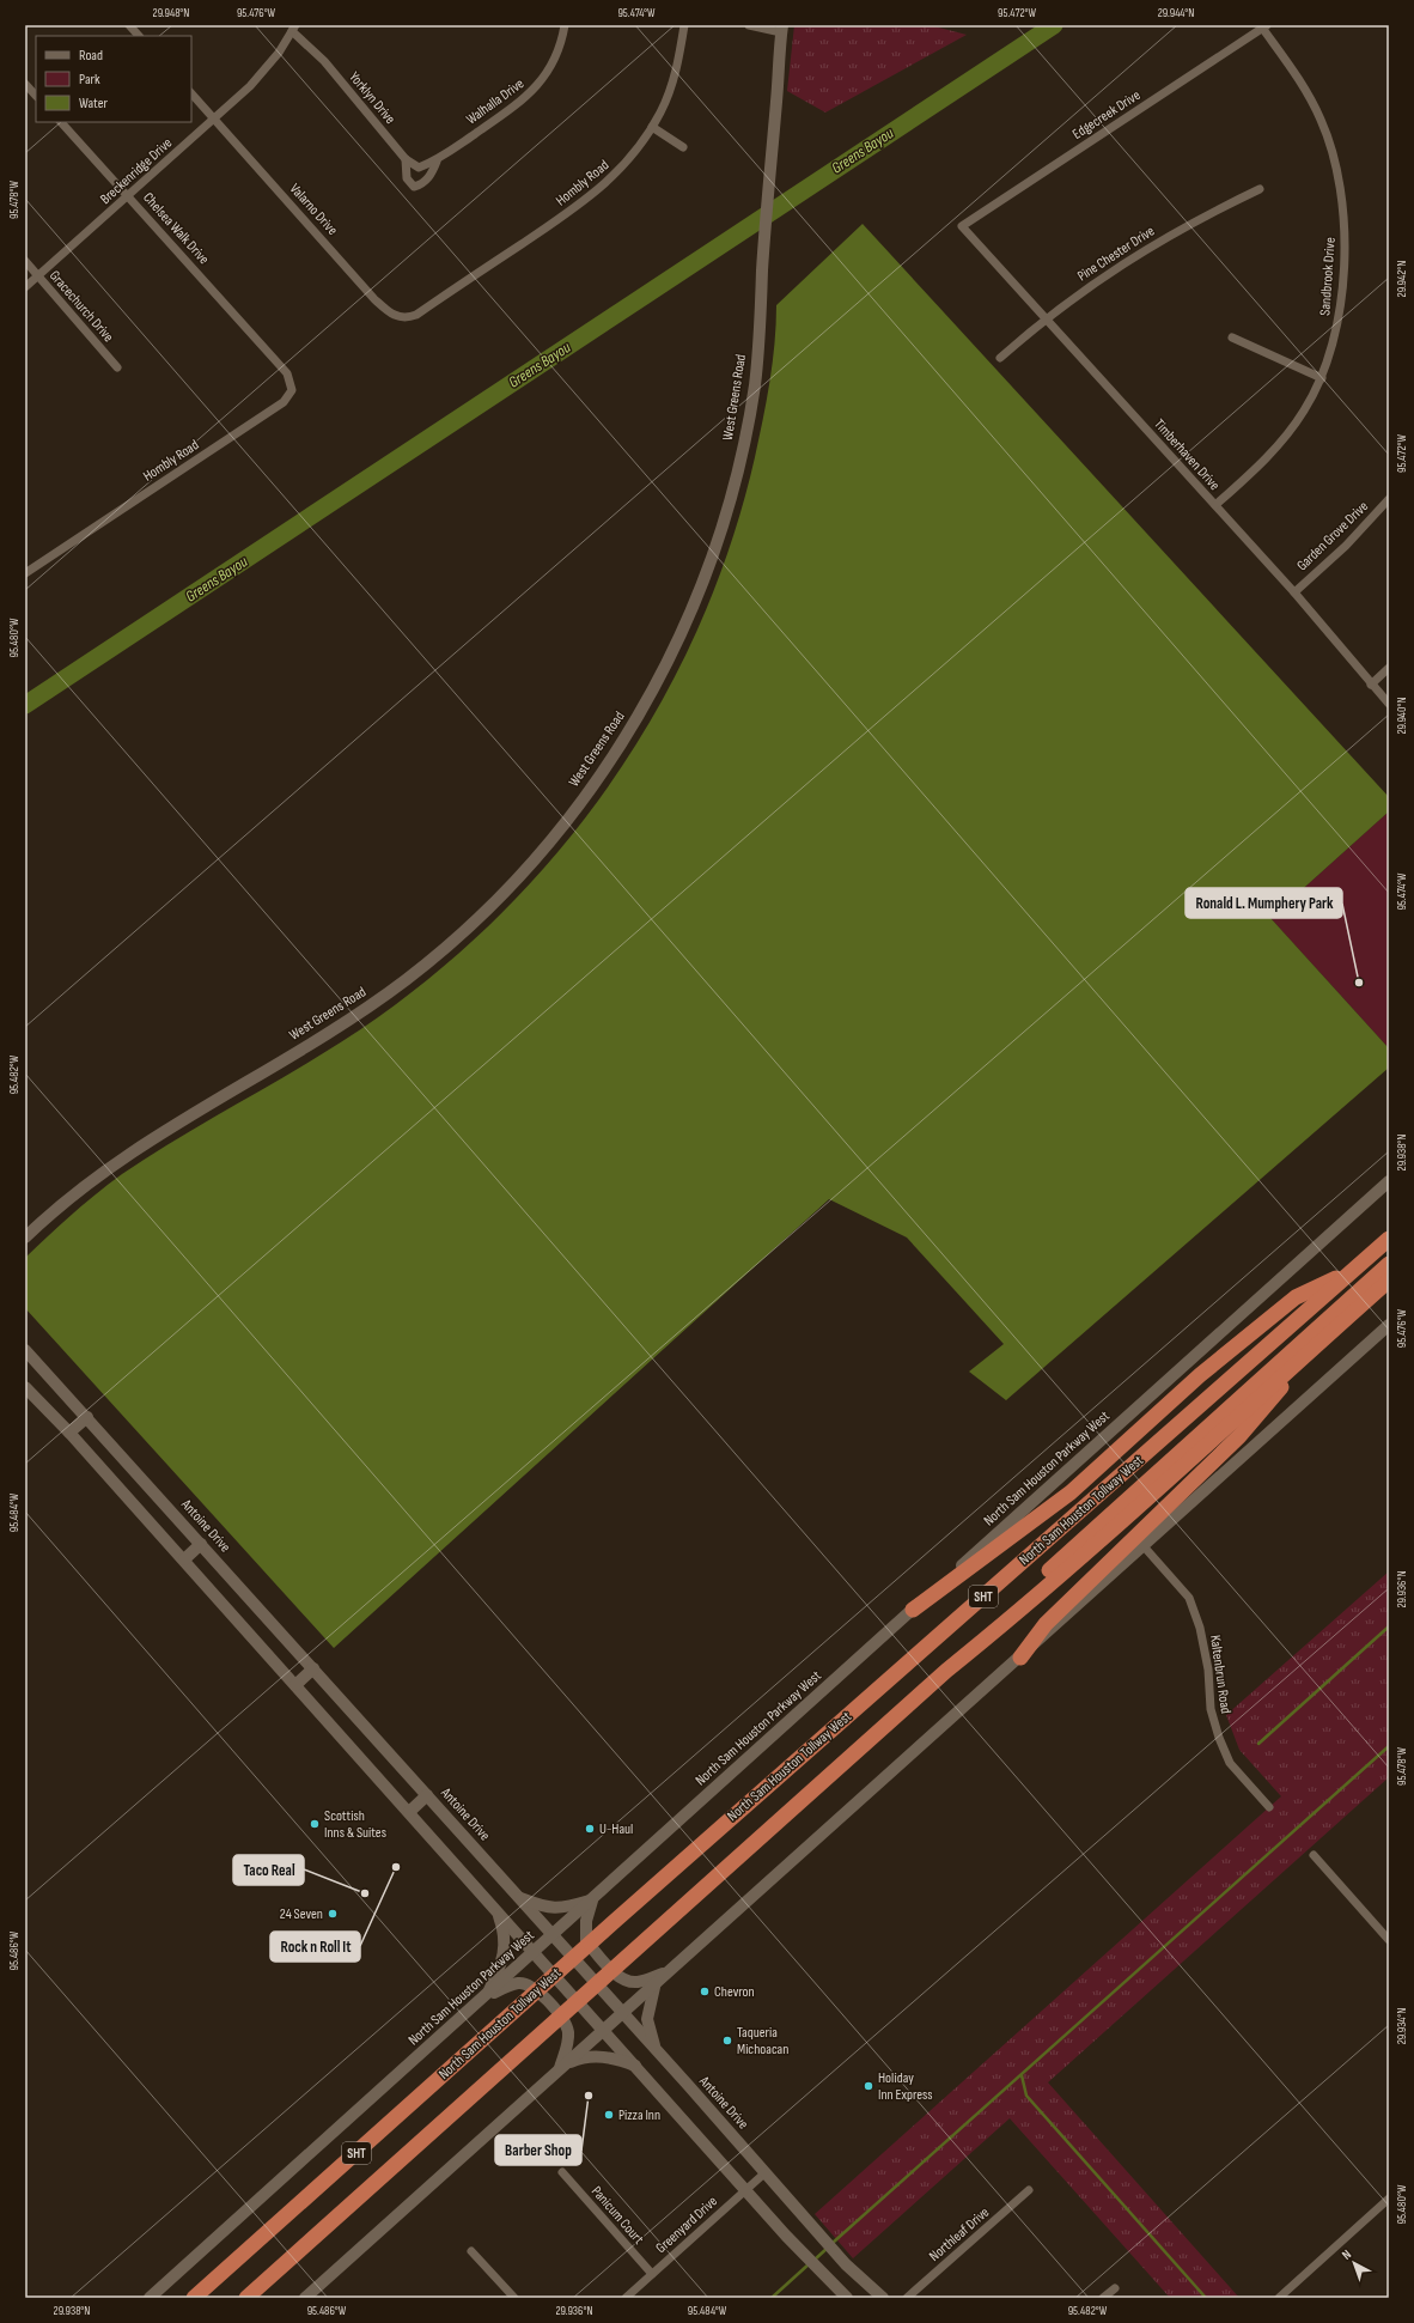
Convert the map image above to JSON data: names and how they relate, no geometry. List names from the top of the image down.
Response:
{
  "streets": {
    "highway": ["North Sam Houston Tollway West", "SHT"],
    "main road": ["West Greens Road", "North Sam Houston Parkway West", "Antoine Drive"],
    "street": [
      "Yorklyn Drive",
      "Walhalla Drive",
      "Edgecreek Drive",
      "Breckenridge Drive",
      "Hombly Road",
      "Valarno Drive",
      "Chelsea Walk Drive",
      "Pine Chester Drive",
      "Sandbrook Drive",
      "Gracechurch Drive",
      "Timberhaven Drive",
      "Garden Grove Drive",
      "Kaltenbrun Road",
      "Panicum Court",
      "Greenyard Drive",
      "Northleaf Drive"
    ]
  },
  "crossings": [
    ["Yorklyn Drive", "Breckenridge Drive"],
    ["Edgecreek Drive", "Sandbrook Drive"],
    ["Edgecreek Drive", "Timberhaven Drive"],
    ["Breckenridge Drive", "Valarno Drive"],
    ["Breckenridge Drive", "Chelsea Walk Drive"],
    ["Breckenridge Drive", "Gracechurch Drive"],
    ["Hombly Road", "Valarno Drive"],
    ["Hombly Road", "Chelsea Walk Drive"],
    ["Pine Chester Drive", "Timberhaven Drive"],
    ["Sandbrook Drive", "Timberhaven Drive"],
    ["Timberhaven Drive", "Garden Grove Drive"],
    ["North Sam Houston Parkway West", "Antoine Drive"],
    ["Antoine Drive", "Greenyard Drive"],
    ["Panicum Court", "Greenyard Drive"]
  ],
  "water": ["Greens Bayou"],
  "places": [
    "Ronald L. Mumphery Park",
    "Scottish Inns & Suites",
    "U-Haul",
    "Rock n Roll It",
    "Taco Real",
    "24 Seven",
    "Chevron",
    "Taqueria Michoacan",
    "Holiday Inn Express",
    "Barber Shop",
    "Pizza Inn"
  ],
  "legend": ["Road", "Park", "Water"],
  "north": "top left",
  "coordinates": [
    "29.948°N",
    "95.476°W",
    "95.474°W",
    "95.472°W",
    "29.944°N",
    "95.478°W",
    "29.942°N",
    "95.480°W",
    "29.940°N",
    "95.482°W",
    "29.938°N",
    "95.484°W",
    "29.936°N",
    "95.486°W",
    "29.934°N"
  ]
}
